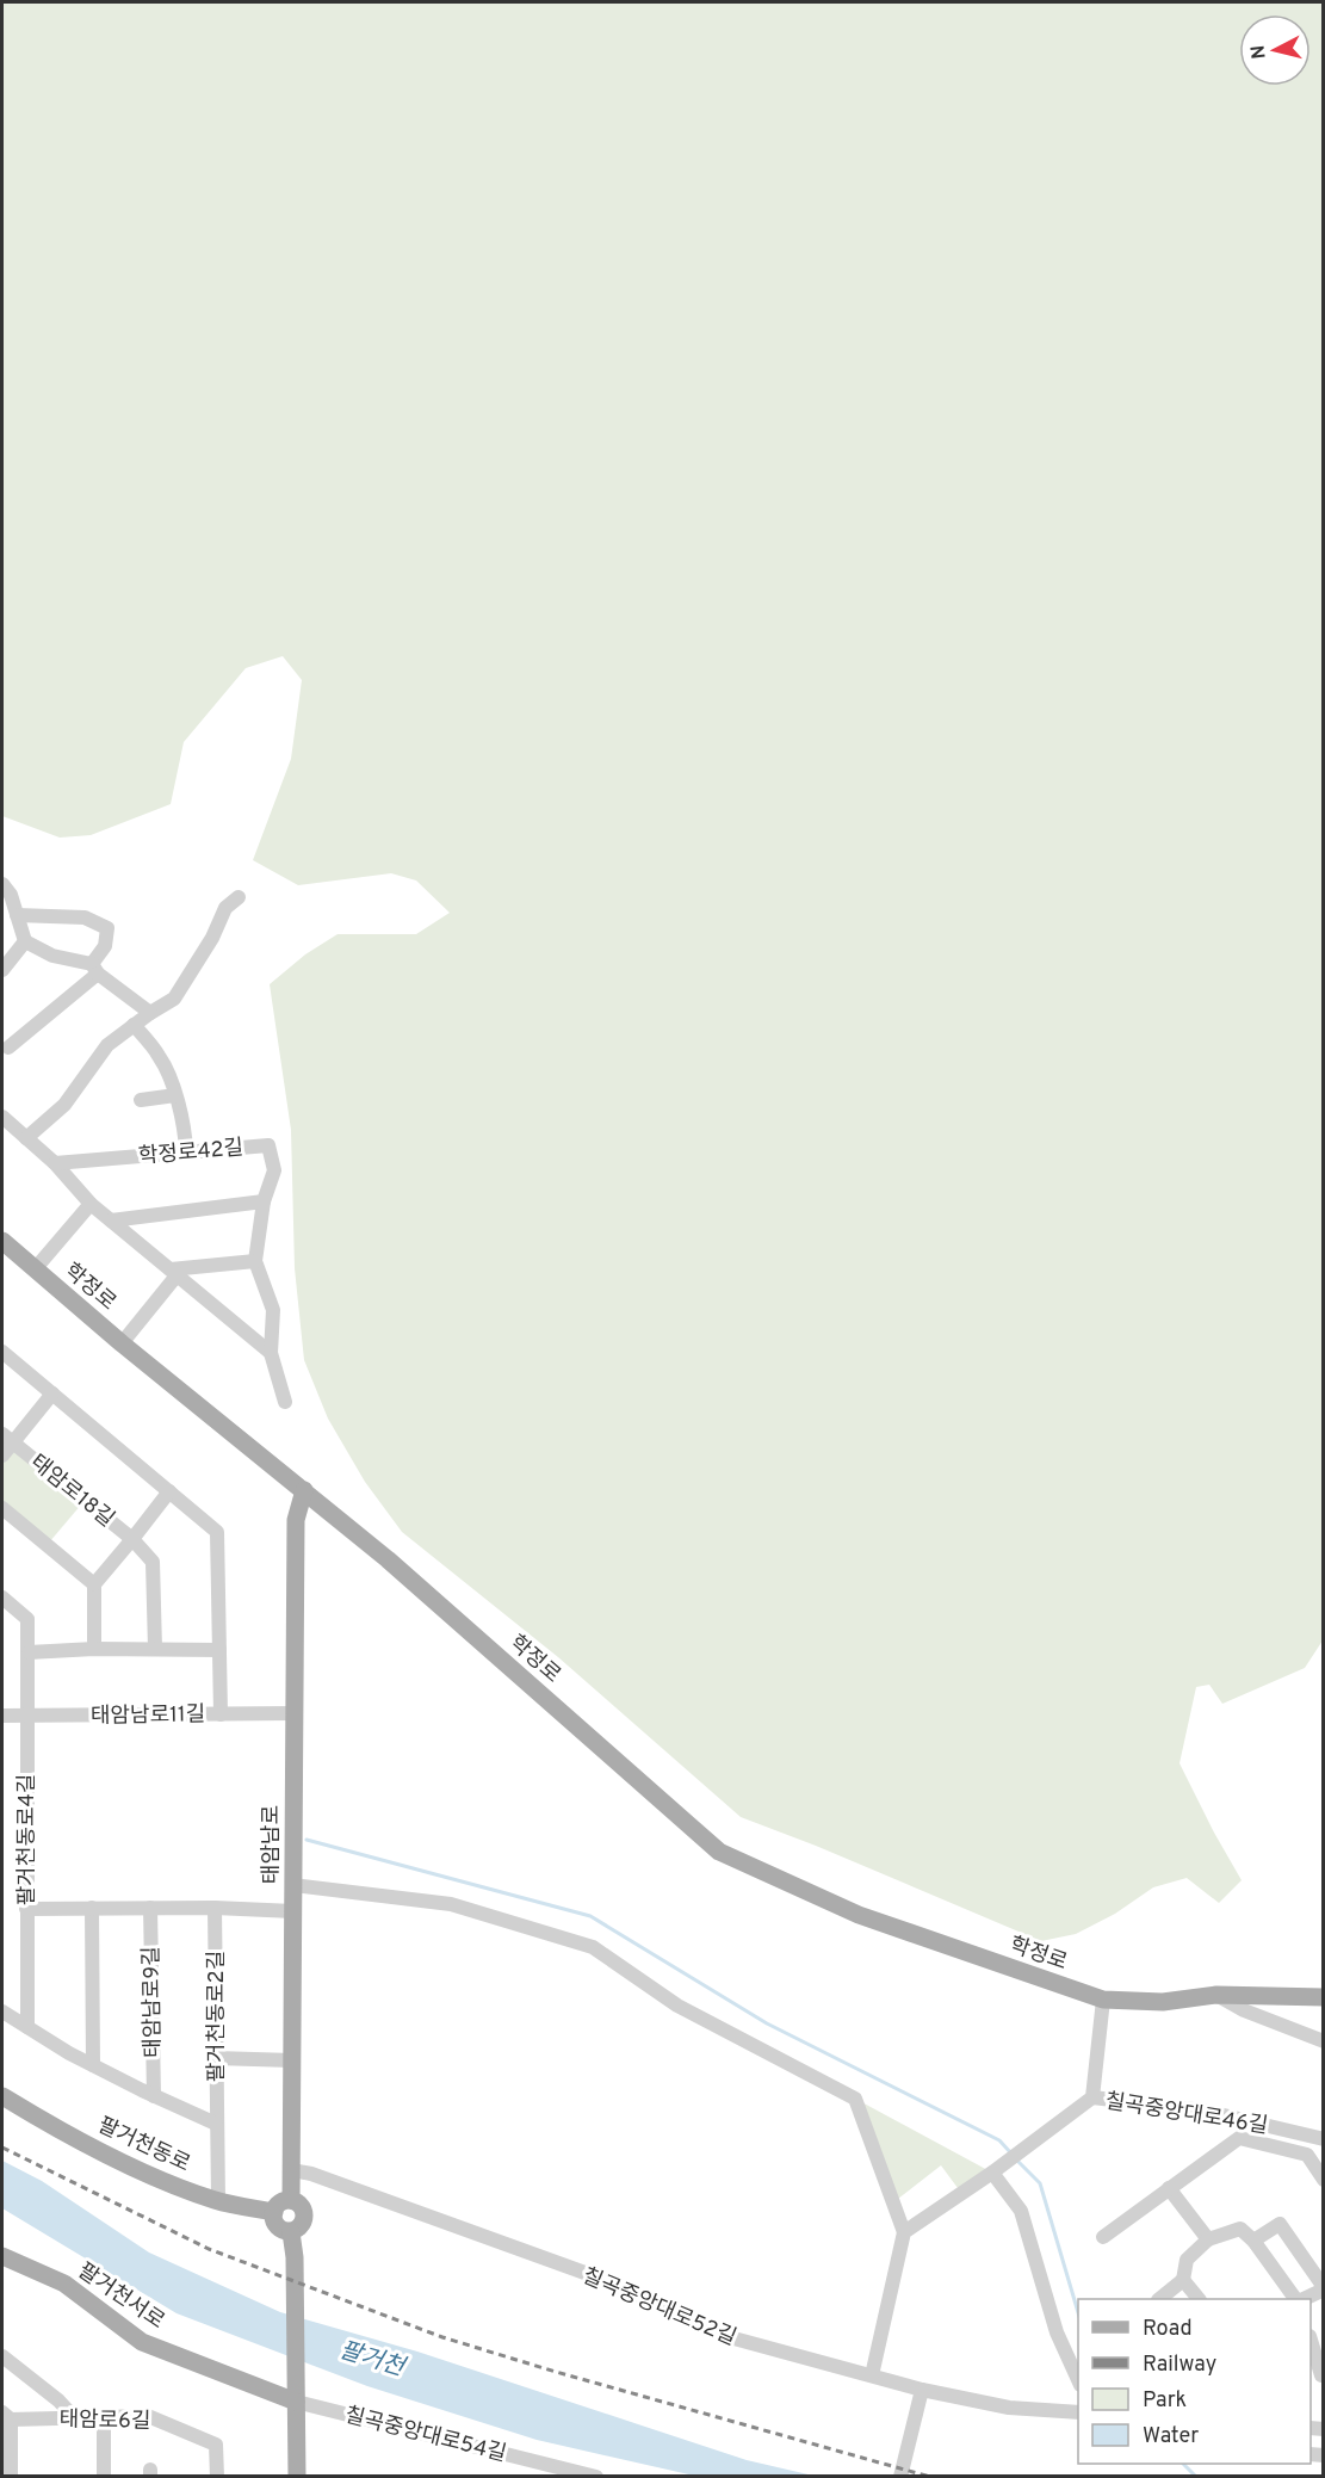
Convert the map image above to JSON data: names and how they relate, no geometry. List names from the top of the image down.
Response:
{
  "streets": {
    "main road": [
      "학정로",
      "태암남로",
      "팔거천동로",
      "팔거천서로"
    ],
    "street": [
      "학정로42길",
      "태암로18길",
      "태암남로11길",
      "팔거천동로4길",
      "태암남로9길",
      "팔거천동로2길",
      "칠곡중앙대로46길",
      "칠곡중앙대로52길",
      "태암로6길",
      "칠곡중앙대로54길"
    ]
  },
  "crossings": [
    ["학정로", "태암남로"],
    ["태암남로11길", "팔거천동로4길"],
    ["태암남로11길", "태암남로"],
    ["태암남로", "팔거천동로"],
    ["태암남로", "칠곡중앙대로52길"],
    ["팔거천동로2길", "팔거천동로"],
    ["팔거천서로", "칠곡중앙대로54길"]
  ],
  "water": ["팔거천"],
  "legend": [
    "Road",
    "Railway",
    "Park",
    "Water"
  ],
  "north": "left"
}
